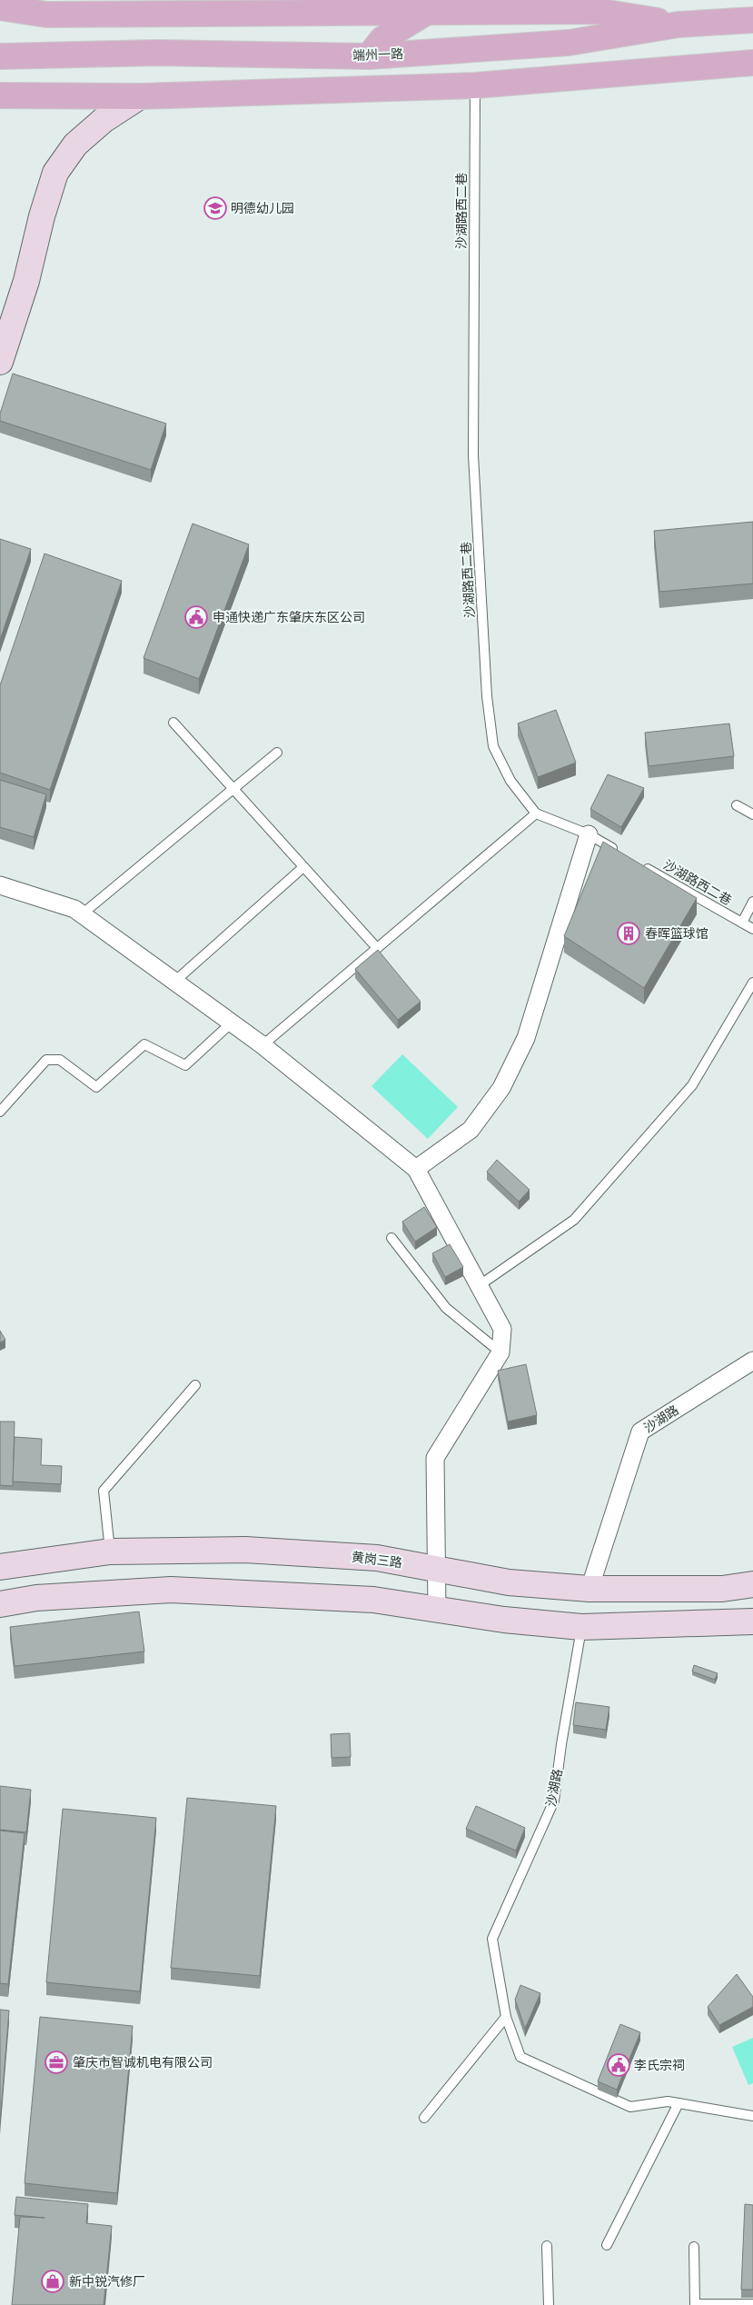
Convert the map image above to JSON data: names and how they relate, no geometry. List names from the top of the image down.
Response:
{
  "streets": {
    "main road": ["端州一路", "黄岗三路"],
    "street": ["沙湖路"],
    "lane": ["沙湖路西二巷"]
  },
  "crossings": [
    ["沙湖路", "黄岗三路"]
  ],
  "places": {
    "school or university": ["明德幼儿园"],
    "public building": ["申通快递广东肇庆东区公司", "李氏宗祠"],
    "building": ["春晖篮球馆"],
    "office": ["肇庆市智诚机电有限公司"],
    "shop": ["新中锐汽修厂"]
  }
}
